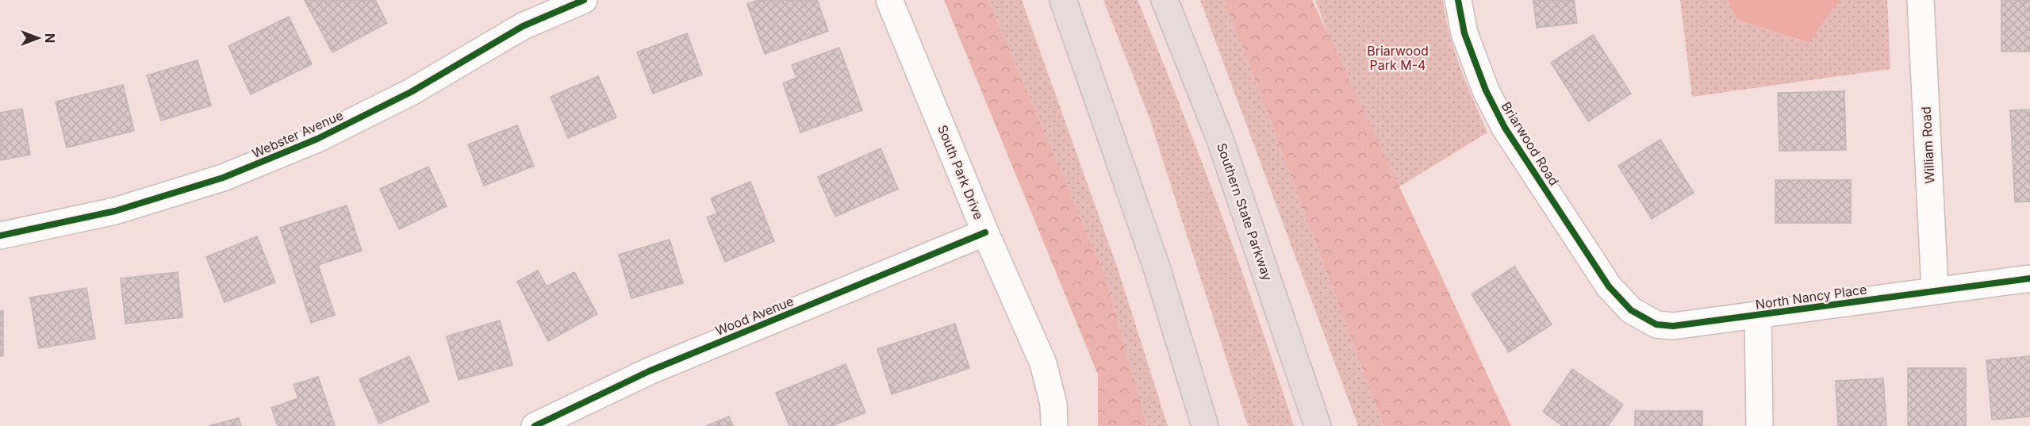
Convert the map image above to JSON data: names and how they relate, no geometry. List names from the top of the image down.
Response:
{
  "streets": {
    "highway": ["Southern State Parkway"],
    "street": [
      "Webster Avenue",
      "Briarwood Road",
      "William Road",
      "South Park Drive",
      "North Nancy Place",
      "Wood Avenue"
    ]
  },
  "crossings": [
    ["Briarwood Road", "North Nancy Place"],
    ["William Road", "North Nancy Place"],
    ["South Park Drive", "Wood Avenue"]
  ],
  "parks": ["Briarwood Park M-4"],
  "north": "right"
}
